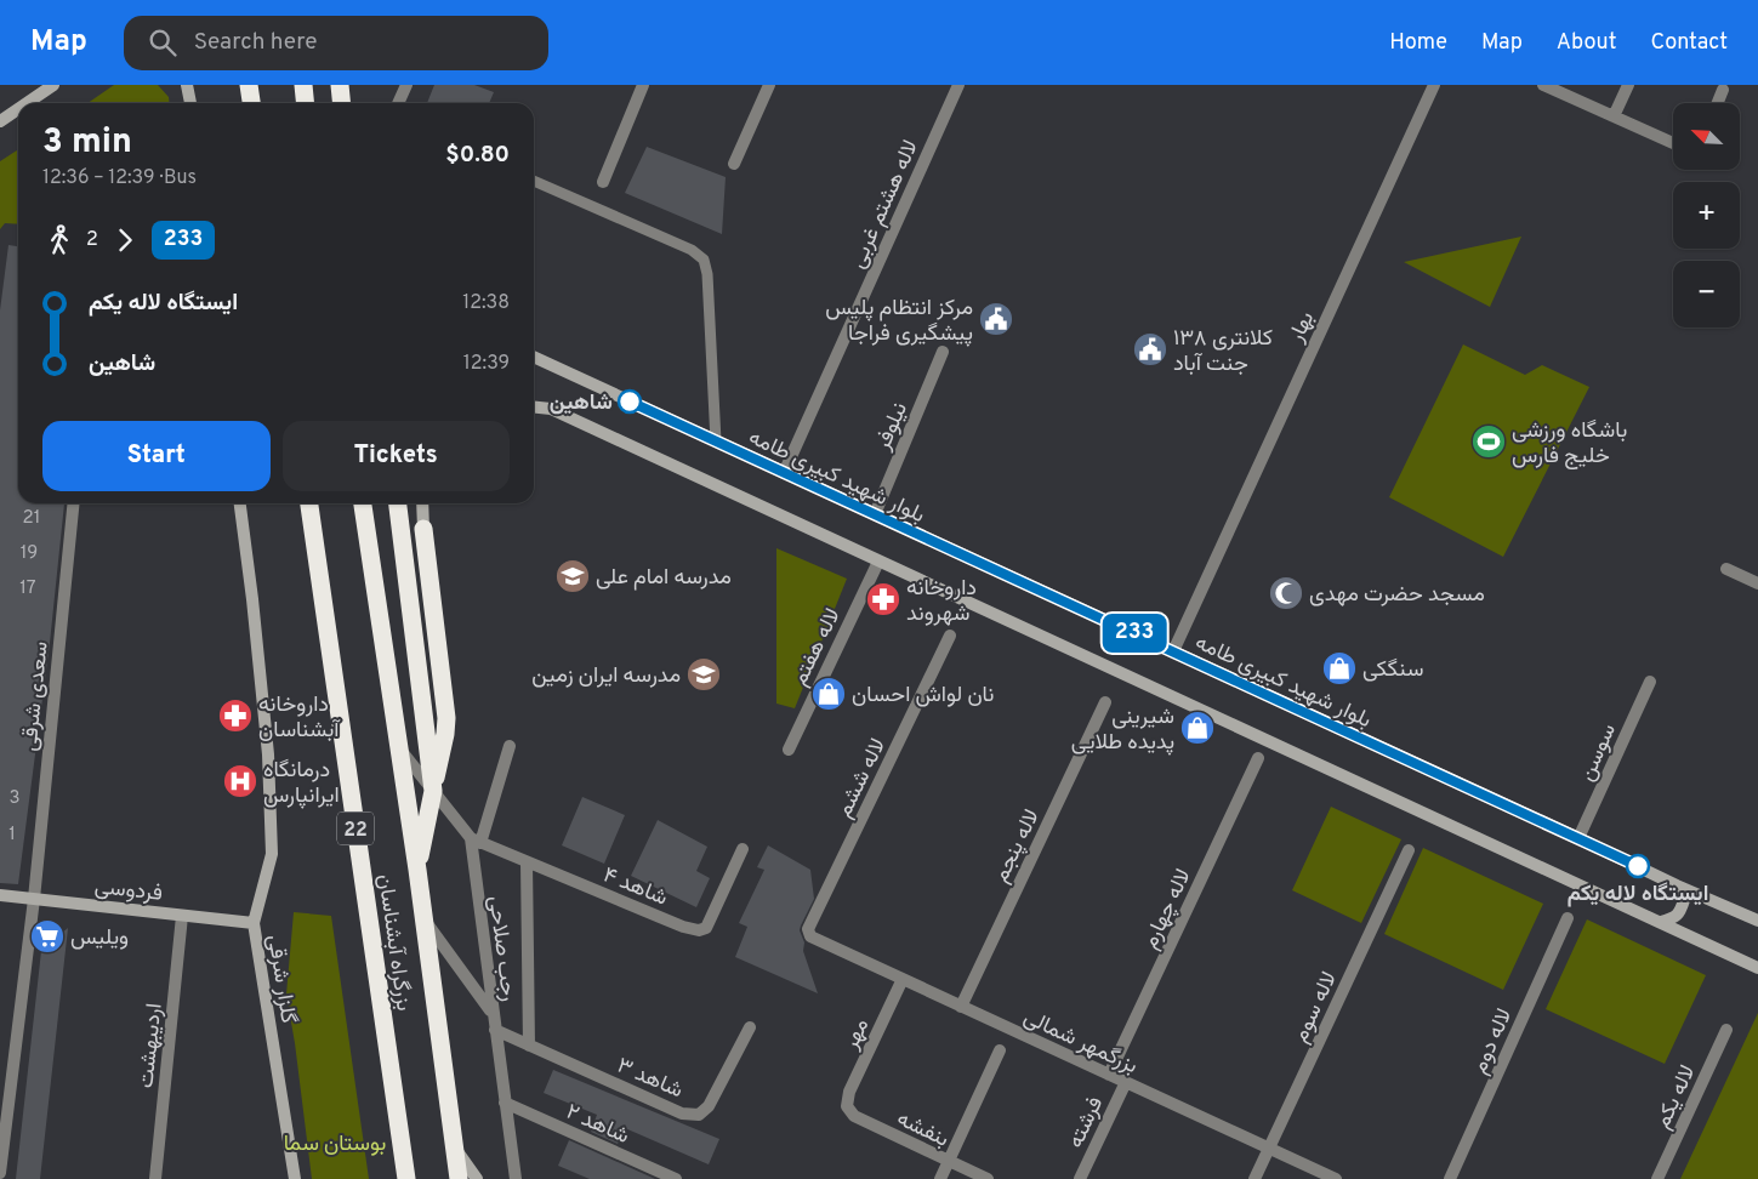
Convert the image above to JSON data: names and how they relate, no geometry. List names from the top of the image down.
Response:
{
  "streets": {
    "highway": ["22", "بزرگراه آبشناسان"],
    "main road": ["بلوار شهید کبیری طامه", "فردوسی", "گلزار شرقی"],
    "street": [
      "لاله هشتم غربی",
      "بهار",
      "نیلوفر",
      "لاله هفتم",
      "سعدی شرقی",
      "سوسن",
      "لاله ششم",
      "لاله پنجم",
      "شاهد ۴",
      "لاله چهارم",
      "رجب صلاحی",
      "لاله سوم",
      "مهر",
      "بزرگمهر شمالی",
      "لاله دوم",
      "اردیبهشت",
      "شاهد ۳",
      "لاله یکم",
      "فرشته",
      "شاهد ۲",
      "بنفشه"
    ]
  },
  "crossings": [
    ["لاله هشتم غربی", "بلوار شهید کبیری طامه"],
    ["بهار", "بلوار شهید کبیری طامه"],
    ["نیلوفر", "بلوار شهید کبیری طامه"],
    ["بلوار شهید کبیری طامه", "سوسن"],
    ["سعدی شرقی", "فردوسی"],
    ["لاله ششم", "بزرگمهر شمالی"],
    ["لاله پنجم", "بزرگمهر شمالی"],
    ["شاهد ۴", "رجب صلاحی"],
    ["فردوسی", "گلزار شرقی"],
    ["فردوسی", "اردیبهشت"],
    ["لاله چهارم", "بزرگمهر شمالی"],
    ["رجب صلاحی", "شاهد ۳"],
    ["رجب صلاحی", "شاهد ۲"],
    ["لاله سوم", "بزرگمهر شمالی"],
    ["مهر", "بزرگمهر شمالی"],
    ["مهر", "بنفشه"],
    ["بزرگمهر شمالی", "فرشته"]
  ],
  "parks": ["بوستان سما"],
  "places": {
    "public building": ["مرکز انتظام پلیس پیشگیری فراجا", "کلانتری ۱۳۸ جنت آباد"],
    "other": ["شاهین", "ایستگاه لاله یکم"],
    "sports": ["باشگاه ورزشی خلیج فارس"],
    "school or university": ["مدرسه امام علی", "مدرسه ایران زمین"],
    "mosque": ["مسجد حضرت مهدی"],
    "pharmacy": ["داروخانه شهروند", "داروخانه آبشناسان"],
    "shop": ["سنگکی", "نان لواش احسان", "شيرينی پديده طلايی"],
    "hospital": ["درمانگاه ایرانپارس"],
    "supermarket": ["ویلیس"]
  },
  "lines": ["bus line 233"],
  "house_numbers": [
    "21",
    "19",
    "17",
    "3",
    "1"
  ],
  "north": "top left",
  "page": {
    "header": "Map",
    "search": "Search here",
    "nav": [
      "Home",
      "Map",
      "About",
      "Contact"
    ],
    "on_map": "233",
    "map_buttons": ["+", "−"],
    "heading": ["3 min", "12:36 – 12:39 · Bus", "$0.80"],
    "legs": ["2", "233"],
    "list": [
      {
        "name": "ایستگاه لاله یکم",
        "value": "12:38"
      },
      {
        "name": "شاهین",
        "value": "12:39"
      }
    ],
    "buttons": ["Start", "Tickets"]
  }
}
